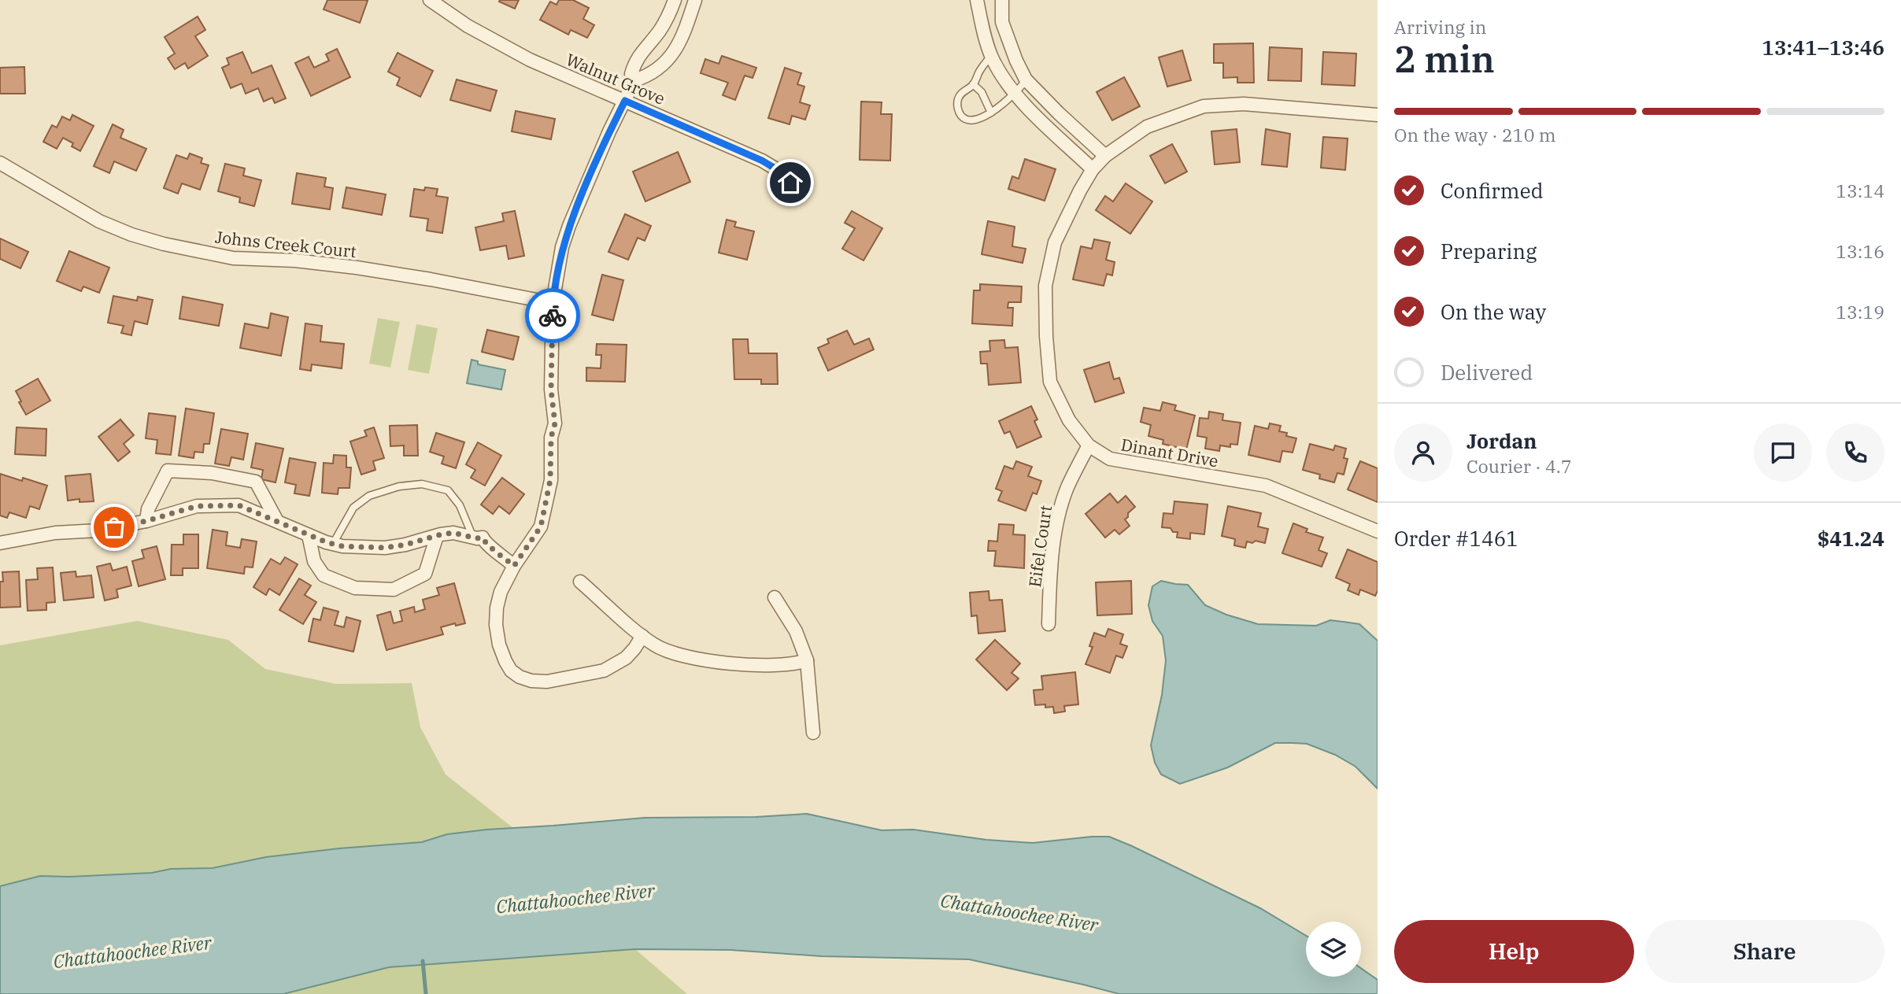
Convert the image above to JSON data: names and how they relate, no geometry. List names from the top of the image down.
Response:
{
  "streets": {
    "street": [
      "Walnut Grove",
      "Johns Creek Court",
      "Dinant Drive",
      "Eifel Court"
    ]
  },
  "crossings": [
    ["Dinant Drive", "Eifel Court"]
  ],
  "water": ["Chattahoochee River"],
  "page": {
    "heading": ["2 min", "Arriving in", "13:41–13:46"],
    "panel": [
      "Jordan",
      "Courier · 4.7",
      "Order #1461",
      "$41.24"
    ],
    "bar": "On the way · 210 m",
    "list": [
      ["Confirmed", "13:14"],
      ["Preparing", "13:16"],
      ["On the way", "13:19"],
      "Delivered"
    ],
    "buttons": ["Help", "Share"]
  }
}
